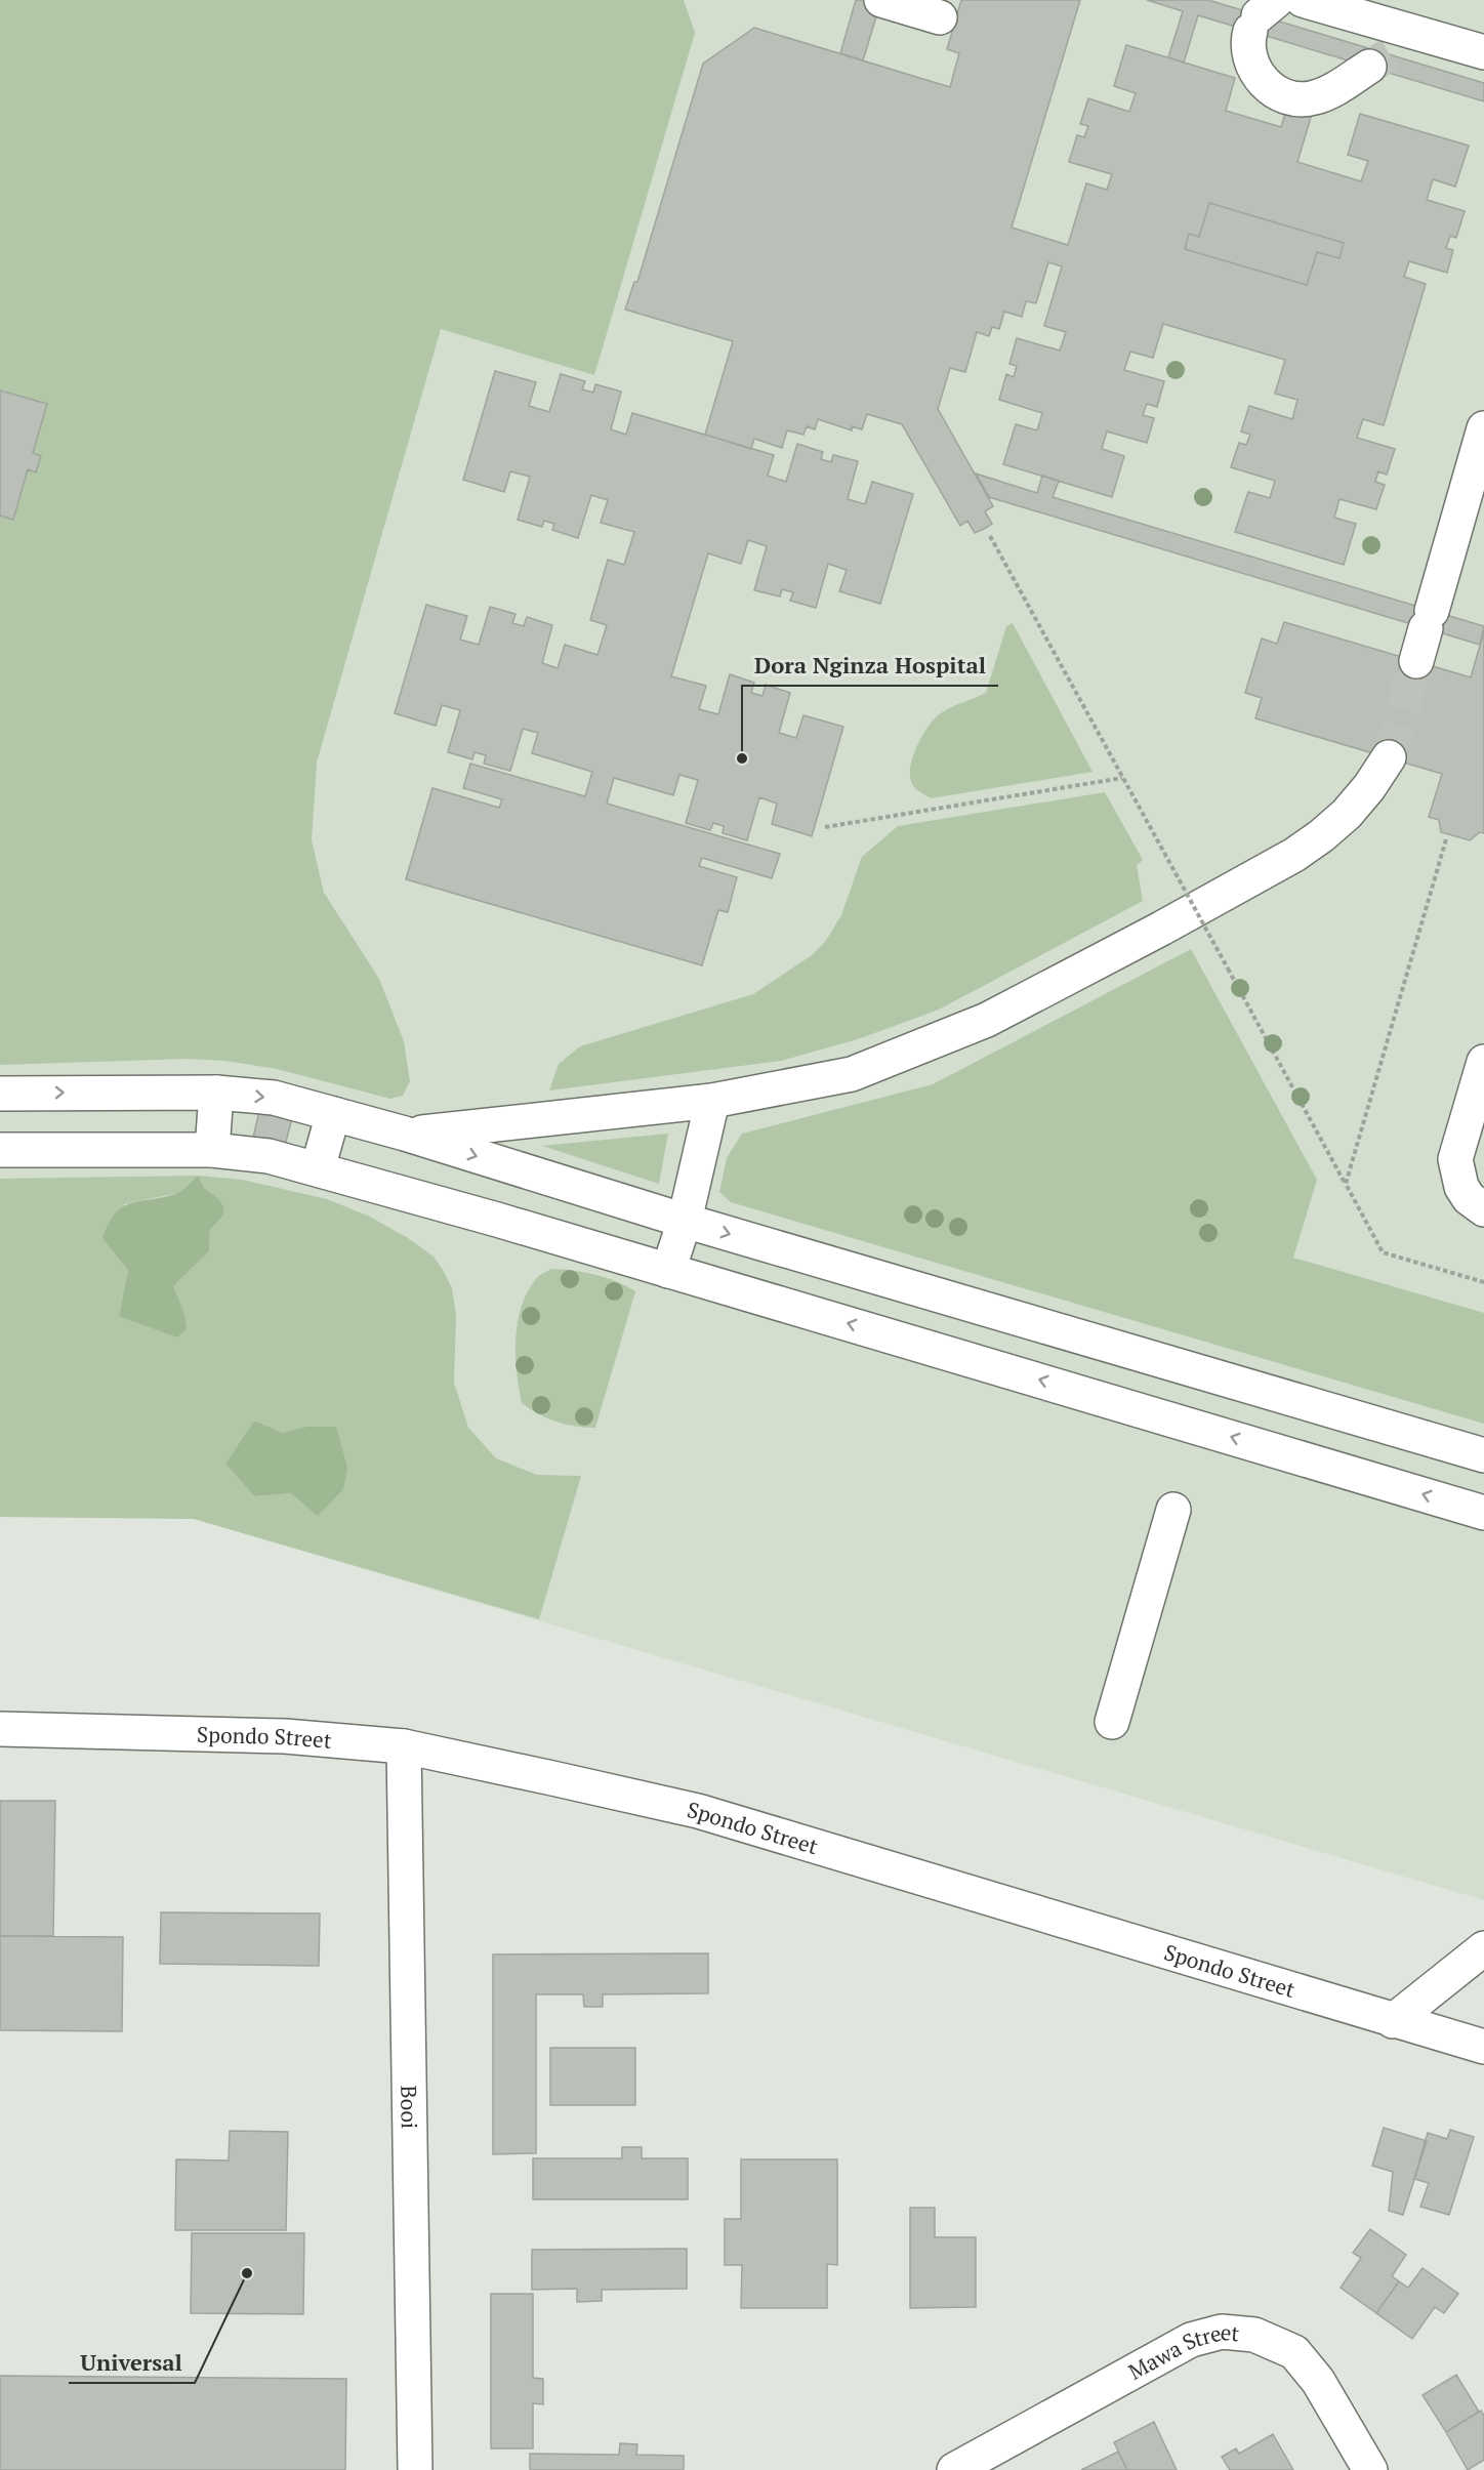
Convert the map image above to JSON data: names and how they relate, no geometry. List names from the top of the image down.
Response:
{
  "streets": {
    "main road": ["Spondo Street", "Booi", "Mawa Street"]
  },
  "crossings": [
    ["Spondo Street", "Booi"]
  ],
  "places": ["Dora Nginza Hospital", "Universal"]
}
